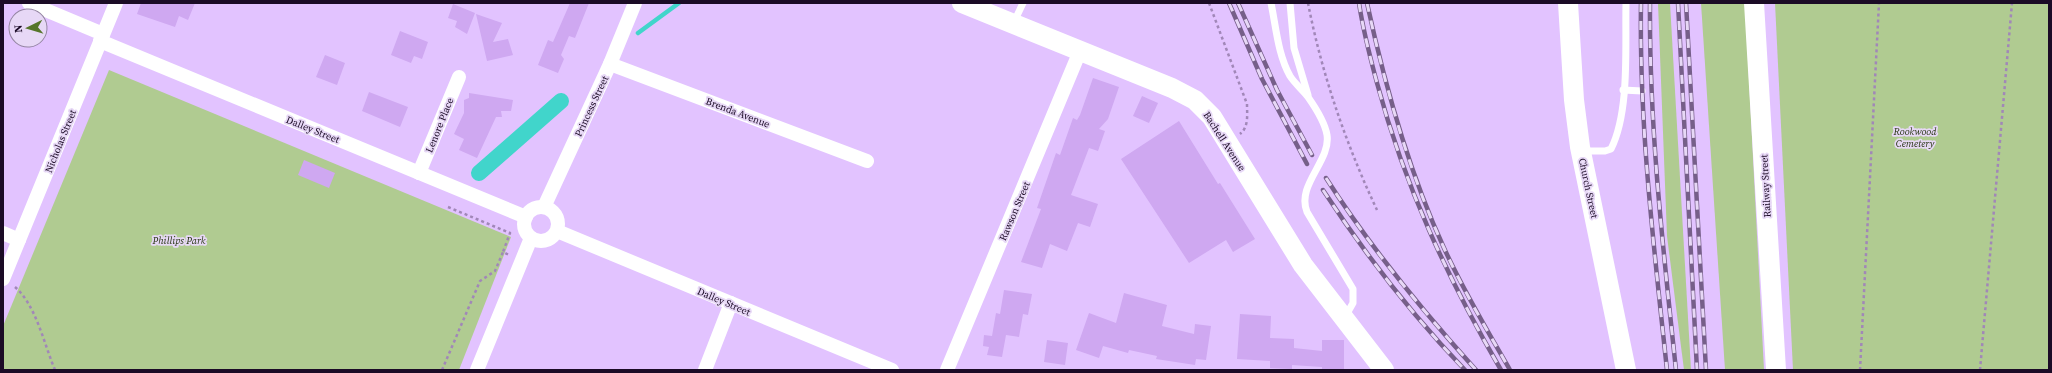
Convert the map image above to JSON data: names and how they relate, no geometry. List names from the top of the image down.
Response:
{
  "streets": {
    "main road": ["Bachell Avenue", "Railway Street", "Church Street"],
    "street": [
      "Princess Street",
      "Brenda Avenue",
      "Lenore Place",
      "Dalley Street",
      "Nicholas Street",
      "Rawson Street"
    ]
  },
  "crossings": [
    ["Princess Street", "Brenda Avenue"],
    ["Princess Street", "Dalley Street"],
    ["Lenore Place", "Dalley Street"],
    ["Dalley Street", "Nicholas Street"],
    ["Bachell Avenue", "Rawson Street"]
  ],
  "parks": ["Rookwood Cemetery", "Phillips Park"],
  "north": "left"
}
